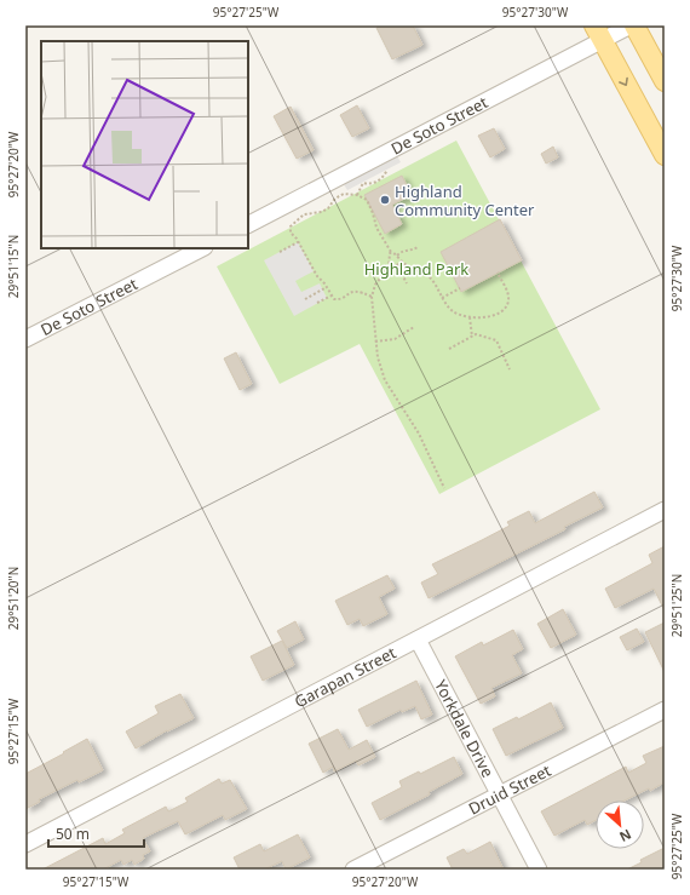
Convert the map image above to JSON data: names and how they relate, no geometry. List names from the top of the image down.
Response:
{
  "streets": {
    "street": [
      "De Soto Street",
      "Garapan Street",
      "Yorkdale Drive",
      "Druid Street"
    ]
  },
  "crossings": [
    ["Garapan Street", "Yorkdale Drive"],
    ["Yorkdale Drive", "Druid Street"]
  ],
  "parks": ["Highland Park"],
  "places": ["Highland Community Center"],
  "scale_bar": "50 m",
  "north": "bottom right",
  "coordinates": [
    "95°27'25\"W",
    "95°27'30\"W",
    "95°27'20\"W",
    "29°51'15\"N",
    "29°51'20\"N",
    "29°51'25\"N",
    "95°27'15\"W"
  ]
}
